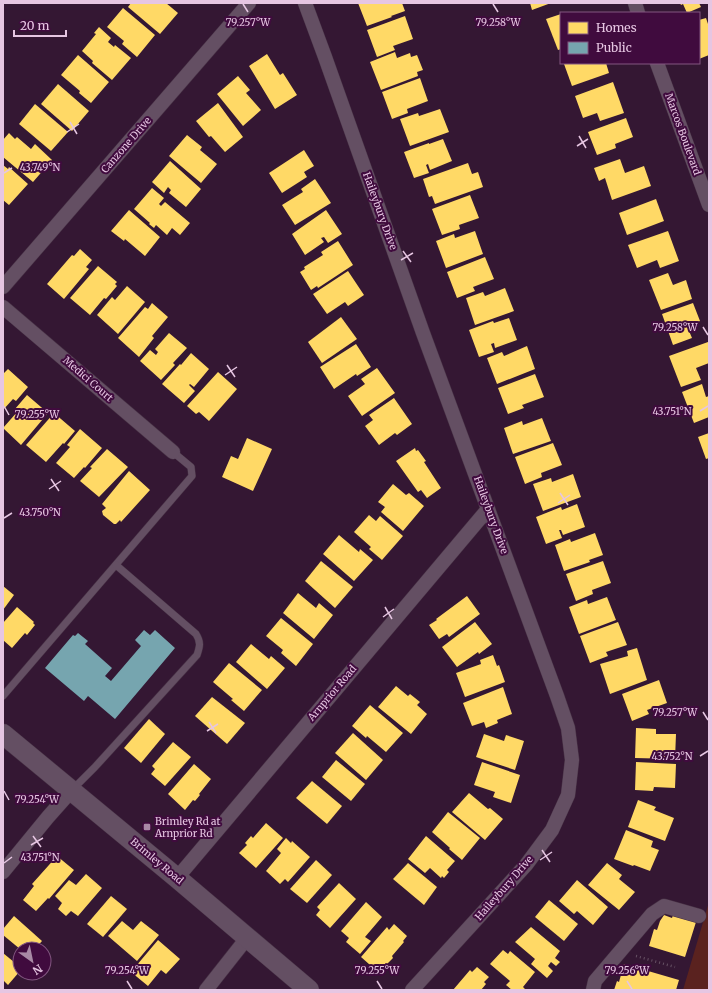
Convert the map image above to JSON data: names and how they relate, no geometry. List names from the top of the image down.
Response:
{
  "streets": {
    "main road": ["Brimley Road"],
    "street": [
      "Marcos Boulevard",
      "Canzone Drive",
      "Haileybury Drive",
      "Medici Court",
      "Arnprior Road"
    ]
  },
  "crossings": [
    ["Haileybury Drive", "Arnprior Road"],
    ["Arnprior Road", "Brimley Road"]
  ],
  "places": {
    "transit": ["Brimley Rd at Arnprior Rd"]
  },
  "legend": ["Homes", "Public"],
  "scale_bar": "20 m",
  "north": "bottom right",
  "coordinates": [
    "79.257°W",
    "79.258°W",
    "43.749°N",
    "43.751°N",
    "79.255°W",
    "43.750°N",
    "43.752°N",
    "79.254°W",
    "79.256°W"
  ]
}
